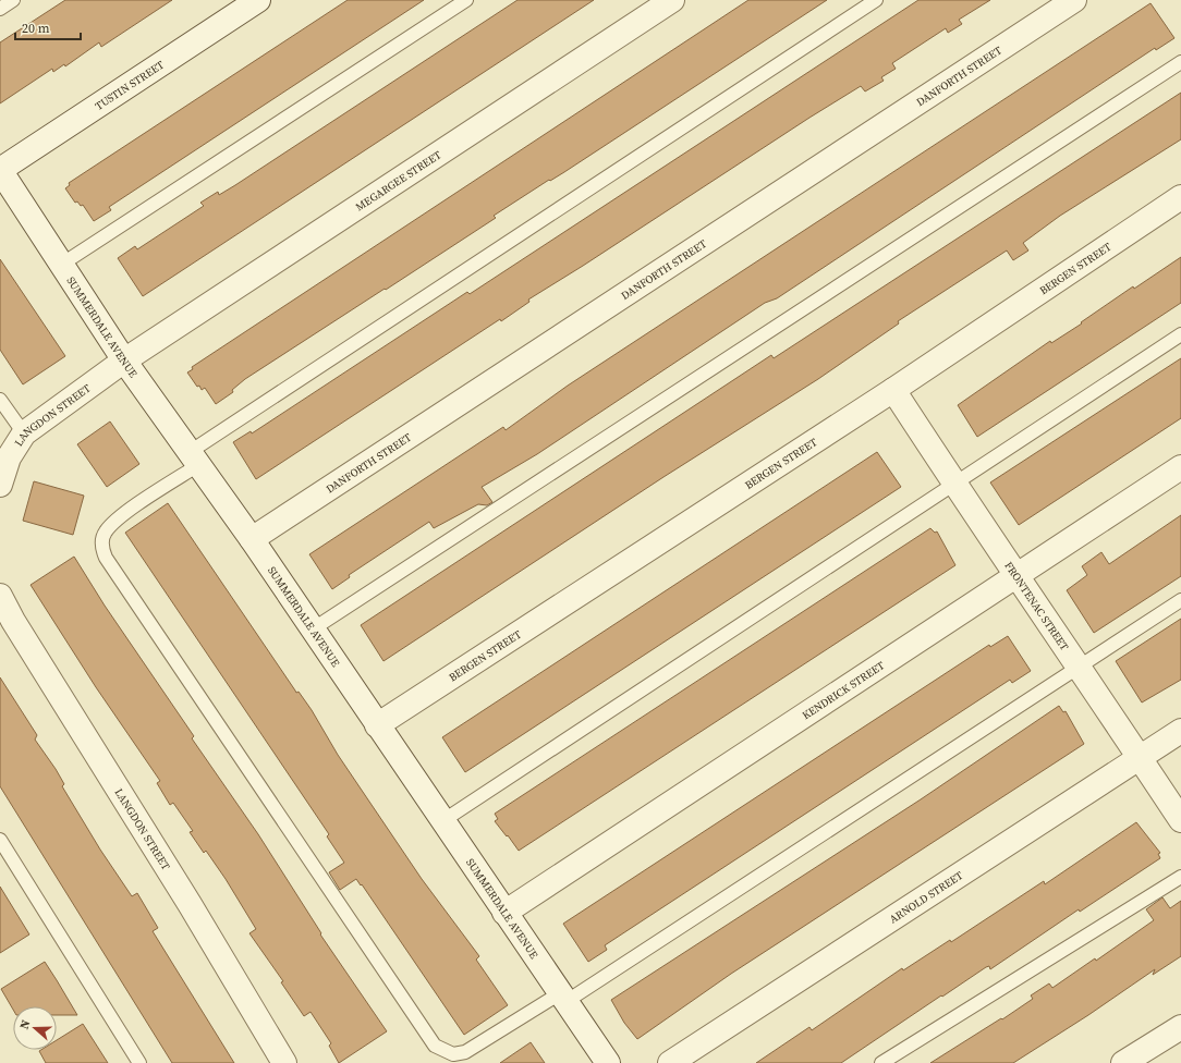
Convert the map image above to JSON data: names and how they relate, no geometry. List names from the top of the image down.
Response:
{
  "streets": {
    "street": [
      "DANFORTH STREET",
      "TUSTIN STREET",
      "MEGARGEE STREET",
      "BERGEN STREET",
      "SUMMERDALE AVENUE",
      "LANGDON STREET",
      "FRONTENAC STREET",
      "KENDRICK STREET",
      "ARNOLD STREET"
    ]
  },
  "crossings": [
    ["DANFORTH STREET", "SUMMERDALE AVENUE"],
    ["TUSTIN STREET", "SUMMERDALE AVENUE"],
    ["MEGARGEE STREET", "SUMMERDALE AVENUE"],
    ["MEGARGEE STREET", "LANGDON STREET"],
    ["BERGEN STREET", "SUMMERDALE AVENUE"],
    ["BERGEN STREET", "FRONTENAC STREET"],
    ["SUMMERDALE AVENUE", "LANGDON STREET"],
    ["SUMMERDALE AVENUE", "KENDRICK STREET"],
    ["FRONTENAC STREET", "KENDRICK STREET"],
    ["FRONTENAC STREET", "ARNOLD STREET"]
  ],
  "scale_bar": "20 m",
  "north": "left"
}
